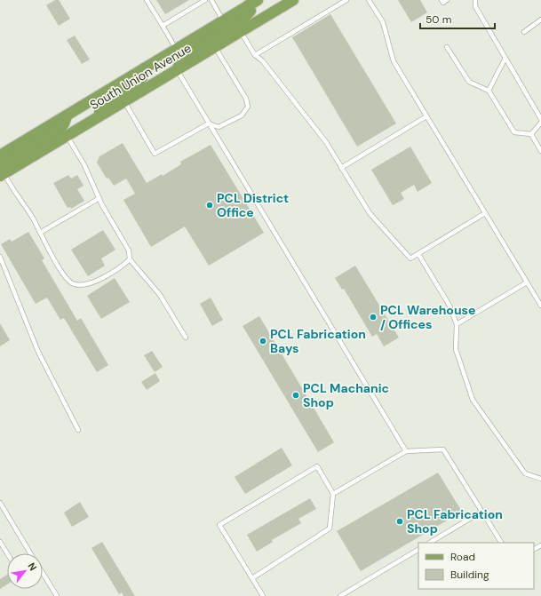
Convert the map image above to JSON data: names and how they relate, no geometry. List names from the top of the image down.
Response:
{
  "streets": {
    "main road": ["South Union Avenue"]
  },
  "places": [
    "PCL District Office",
    "PCL Warehouse / Offices",
    "PCL Fabrication Bays",
    "PCL Machanic Shop",
    "PCL Fabrication Shop"
  ],
  "legend": ["Road", "Building"],
  "scale_bar": "50 m",
  "north": "top right"
}
